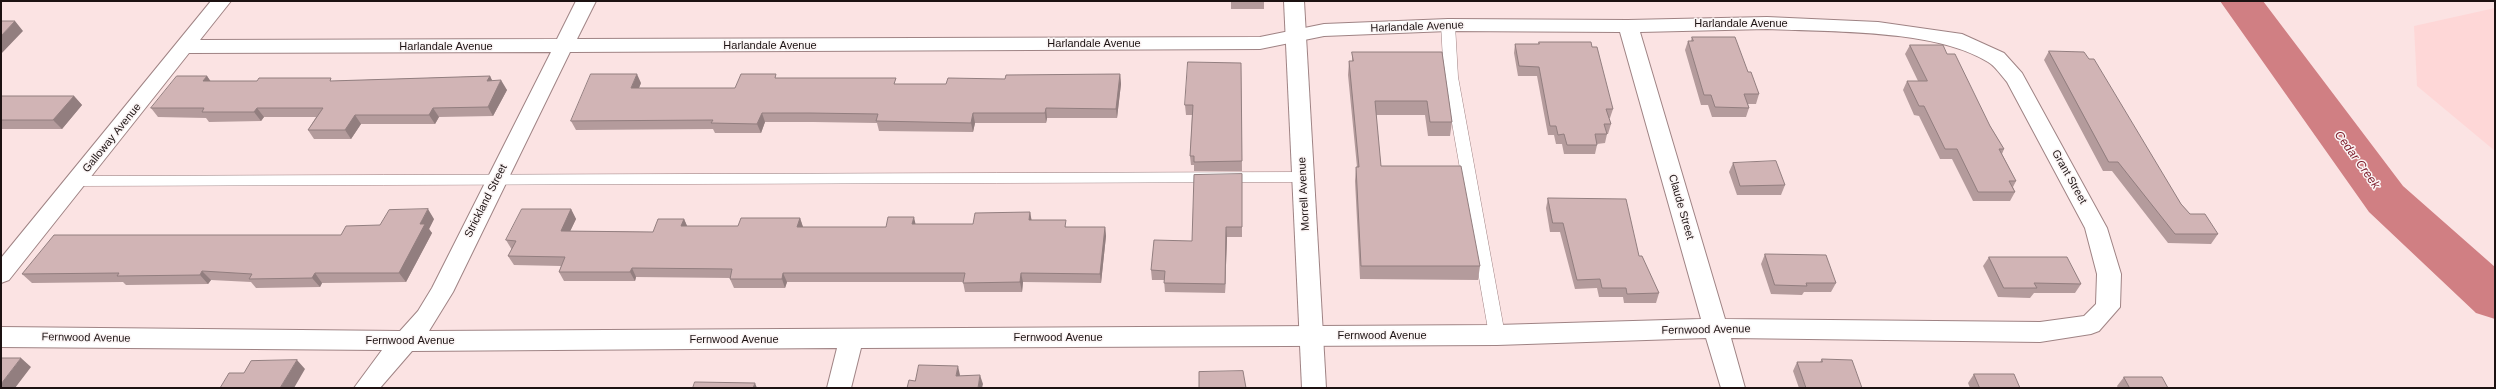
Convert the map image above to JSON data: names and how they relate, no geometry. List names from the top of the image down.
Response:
{
  "streets": {
    "street": [
      "Harlandale Avenue",
      "Galloway Avenue",
      "Grant Street",
      "Morrell Avenue",
      "Strickland Street",
      "Claude Street",
      "Fernwood Avenue"
    ]
  },
  "crossings": [
    ["Harlandale Avenue", "Galloway Avenue"],
    ["Harlandale Avenue", "Grant Street"],
    ["Harlandale Avenue", "Morrell Avenue"],
    ["Harlandale Avenue", "Strickland Street"],
    ["Harlandale Avenue", "Claude Street"],
    ["Grant Street", "Fernwood Avenue"],
    ["Morrell Avenue", "Fernwood Avenue"],
    ["Strickland Street", "Fernwood Avenue"],
    ["Claude Street", "Fernwood Avenue"]
  ],
  "water": ["Cedar Creek"]
}
